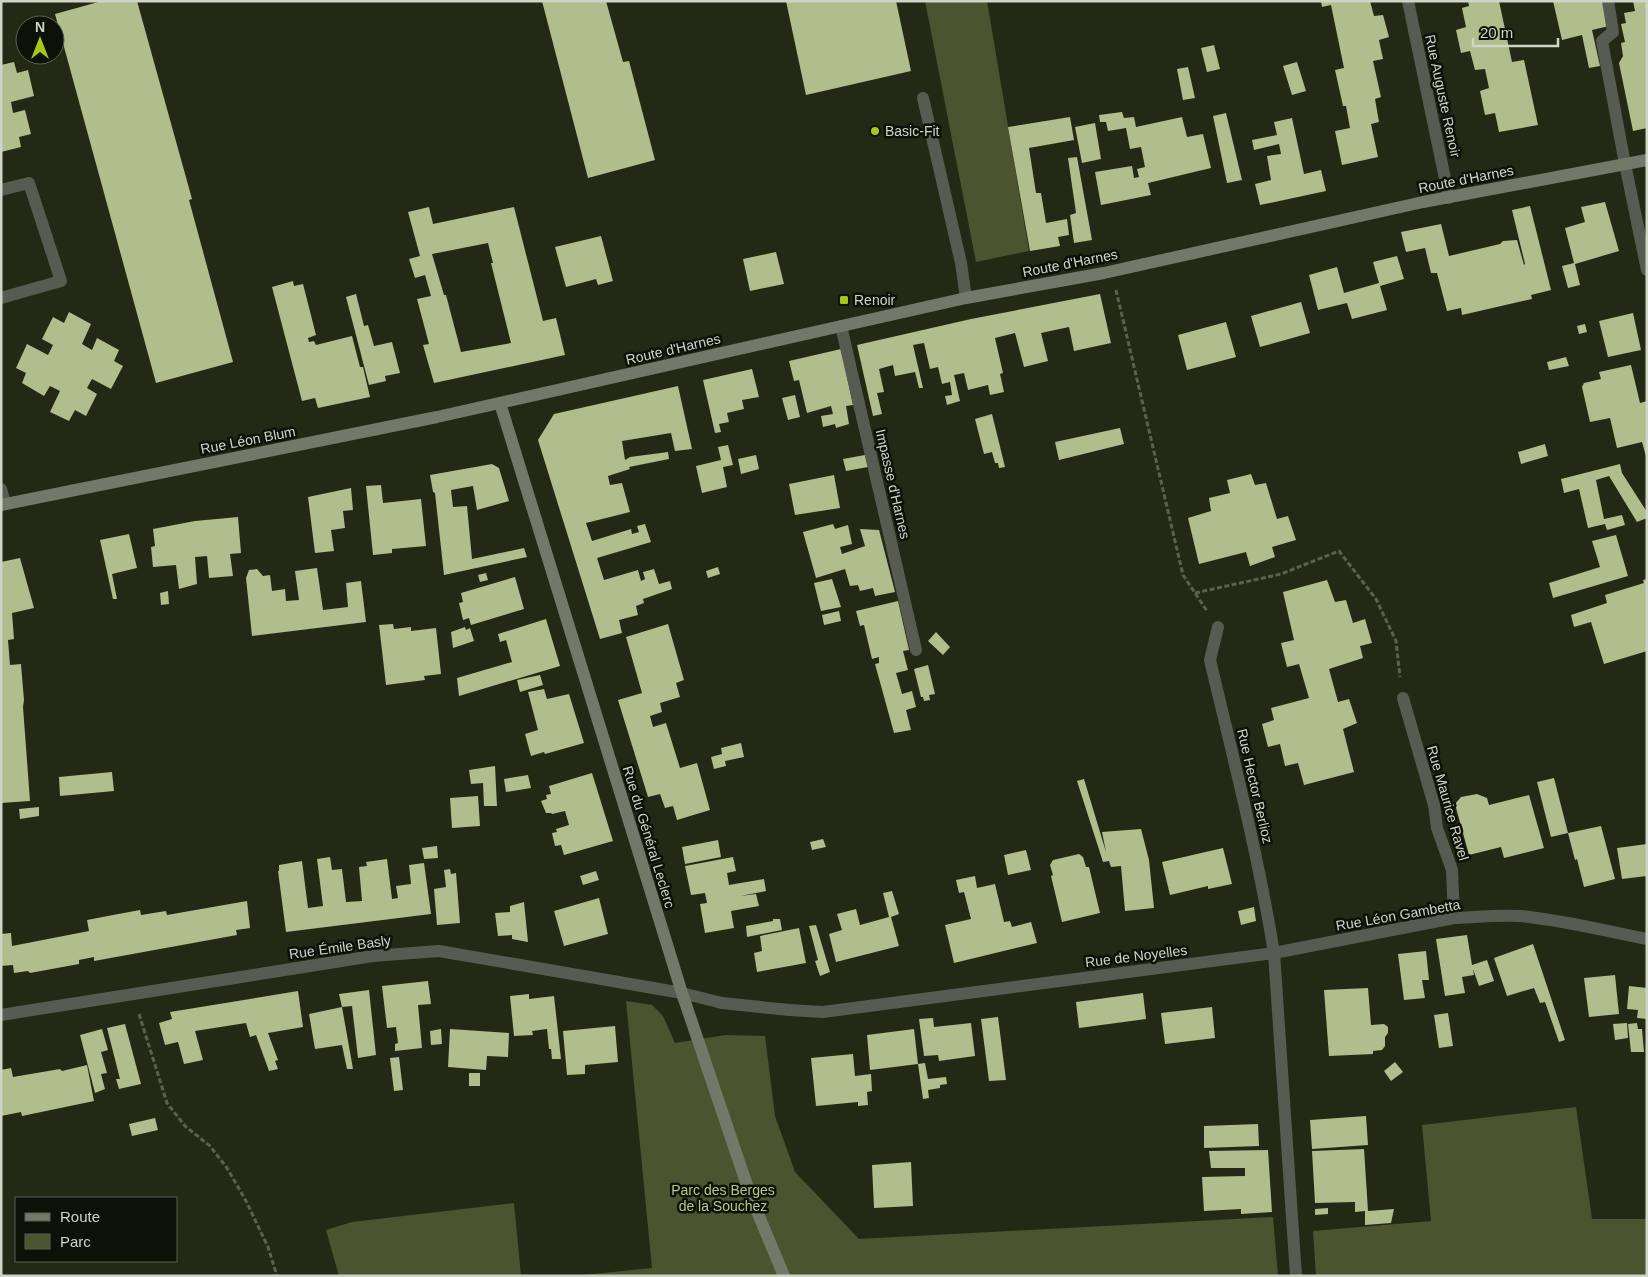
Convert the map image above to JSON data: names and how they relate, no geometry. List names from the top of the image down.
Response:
{
  "streets": {
    "street": [
      "Rue Auguste Renoir",
      "Route d'Harnes",
      "Rue Léon Blum",
      "Impasse d'Harnes",
      "Rue Hector Berlioz",
      "Rue Maurice Ravel",
      "Rue du Général Leclerc",
      "Rue Léon Gambetta",
      "Rue Émile Basly",
      "Rue de Noyelles"
    ]
  },
  "crossings": [
    ["Rue Auguste Renoir", "Route d'Harnes"],
    ["Route d'Harnes", "Rue Léon Blum"],
    ["Route d'Harnes", "Impasse d'Harnes"],
    ["Route d'Harnes", "Rue du Général Leclerc"],
    ["Rue Léon Blum", "Rue du Général Leclerc"],
    ["Rue Hector Berlioz", "Rue Léon Gambetta"],
    ["Rue Hector Berlioz", "Rue de Noyelles"],
    ["Rue Maurice Ravel", "Rue Léon Gambetta"],
    ["Rue du Général Leclerc", "Rue Émile Basly"],
    ["Rue du Général Leclerc", "Rue de Noyelles"],
    ["Rue Léon Gambetta", "Rue de Noyelles"],
    ["Rue Émile Basly", "Rue de Noyelles"]
  ],
  "parks": ["Parc des Berges de la Souchez"],
  "places": {
    "other": ["Basic-Fit"],
    "transit": ["Renoir"]
  },
  "legend": ["Route", "Parc"],
  "scale_bar": "20 m",
  "north": "top"
}
